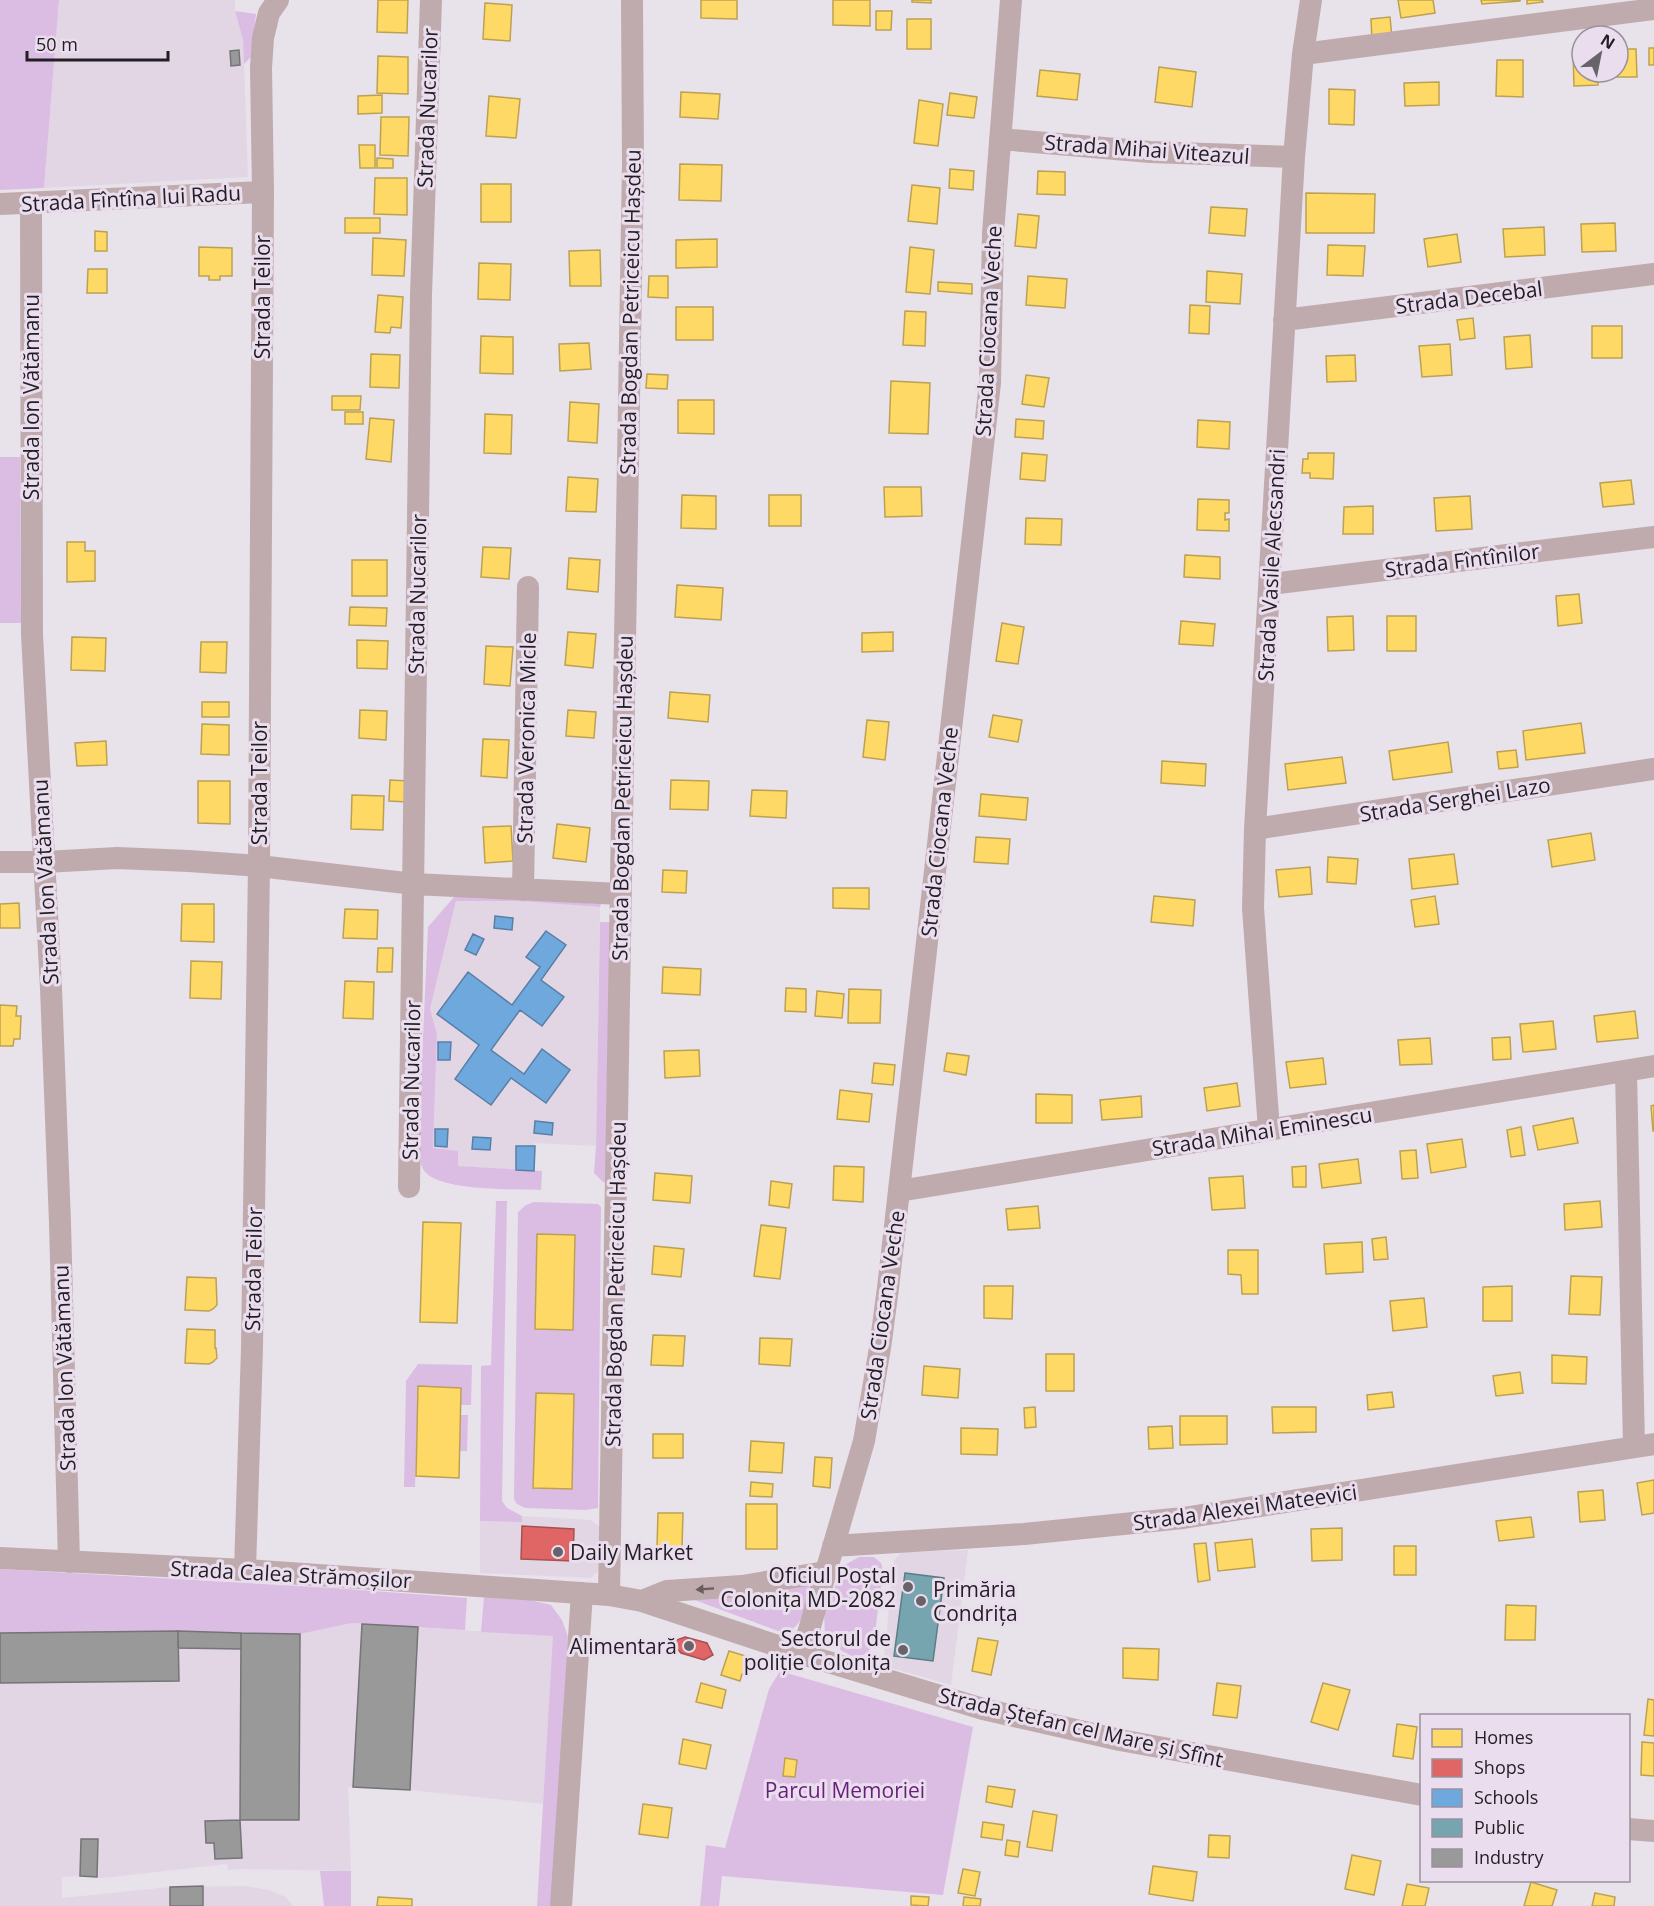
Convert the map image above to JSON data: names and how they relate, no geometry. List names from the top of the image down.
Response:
{
  "streets": {
    "street": [
      "Strada Nucarilor",
      "Strada Mihai Viteazul",
      "Strada Fîntîna lui Radu",
      "Strada Teilor",
      "Strada Decebal",
      "Strada Bogdan Petriceicu Hașdeu",
      "Strada Ciocana Veche",
      "Strada Ion Vătămanu",
      "Strada Fîntînilor",
      "Strada Vasile Alecsandri",
      "Strada Veronica Micle",
      "Strada Serghei Lazo",
      "Strada Mihai Eminescu",
      "Strada Alexei Mateevici",
      "Strada Calea Strămoșilor",
      "Strada Ștefan cel Mare și Sfînt"
    ]
  },
  "crossings": [
    ["Strada Mihai Viteazul", "Strada Ciocana Veche"],
    ["Strada Mihai Viteazul", "Strada Vasile Alecsandri"],
    ["Strada Fîntîna lui Radu", "Strada Teilor"],
    ["Strada Fîntîna lui Radu", "Strada Ion Vătămanu"],
    ["Strada Teilor", "Strada Calea Strămoșilor"],
    ["Strada Decebal", "Strada Vasile Alecsandri"],
    ["Strada Bogdan Petriceicu Hașdeu", "Strada Calea Strămoșilor"],
    ["Strada Bogdan Petriceicu Hașdeu", "Strada Ștefan cel Mare și Sfînt"],
    ["Strada Ciocana Veche", "Strada Mihai Eminescu"],
    ["Strada Ciocana Veche", "Strada Alexei Mateevici"],
    ["Strada Ciocana Veche", "Strada Ștefan cel Mare și Sfînt"],
    ["Strada Ion Vătămanu", "Strada Calea Strămoșilor"],
    ["Strada Fîntînilor", "Strada Vasile Alecsandri"],
    ["Strada Vasile Alecsandri", "Strada Serghei Lazo"],
    ["Strada Vasile Alecsandri", "Strada Mihai Eminescu"],
    ["Strada Calea Strămoșilor", "Strada Ștefan cel Mare și Sfînt"]
  ],
  "parks": ["Parcul Memoriei"],
  "places": [
    "Daily Market",
    "Oficiul Poștal Colonița MD-2082",
    "Primăria Condrița",
    "Alimentară",
    "Sectorul de poliție Colonița"
  ],
  "legend": [
    "Homes",
    "Shops",
    "Schools",
    "Public",
    "Industry"
  ],
  "scale_bar": "50 m",
  "north": "top right"
}
